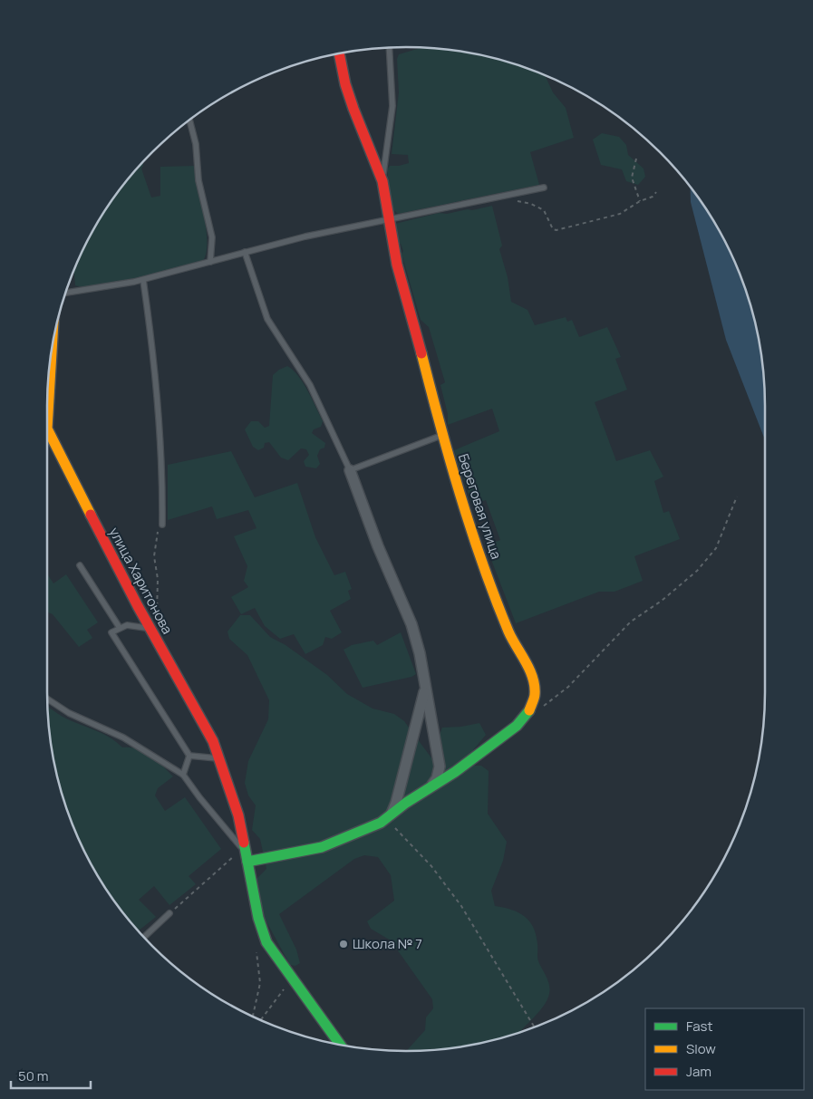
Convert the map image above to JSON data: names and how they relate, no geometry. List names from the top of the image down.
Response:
{
  "streets": {
    "street": ["Береговая улица", "улица Харитонова"]
  },
  "crossings": [
    ["Береговая улица", "улица Харитонова"]
  ],
  "places": ["Школа № 7"],
  "legend": ["Fast", "Slow", "Jam"],
  "scale_bar": "50 m"
}
